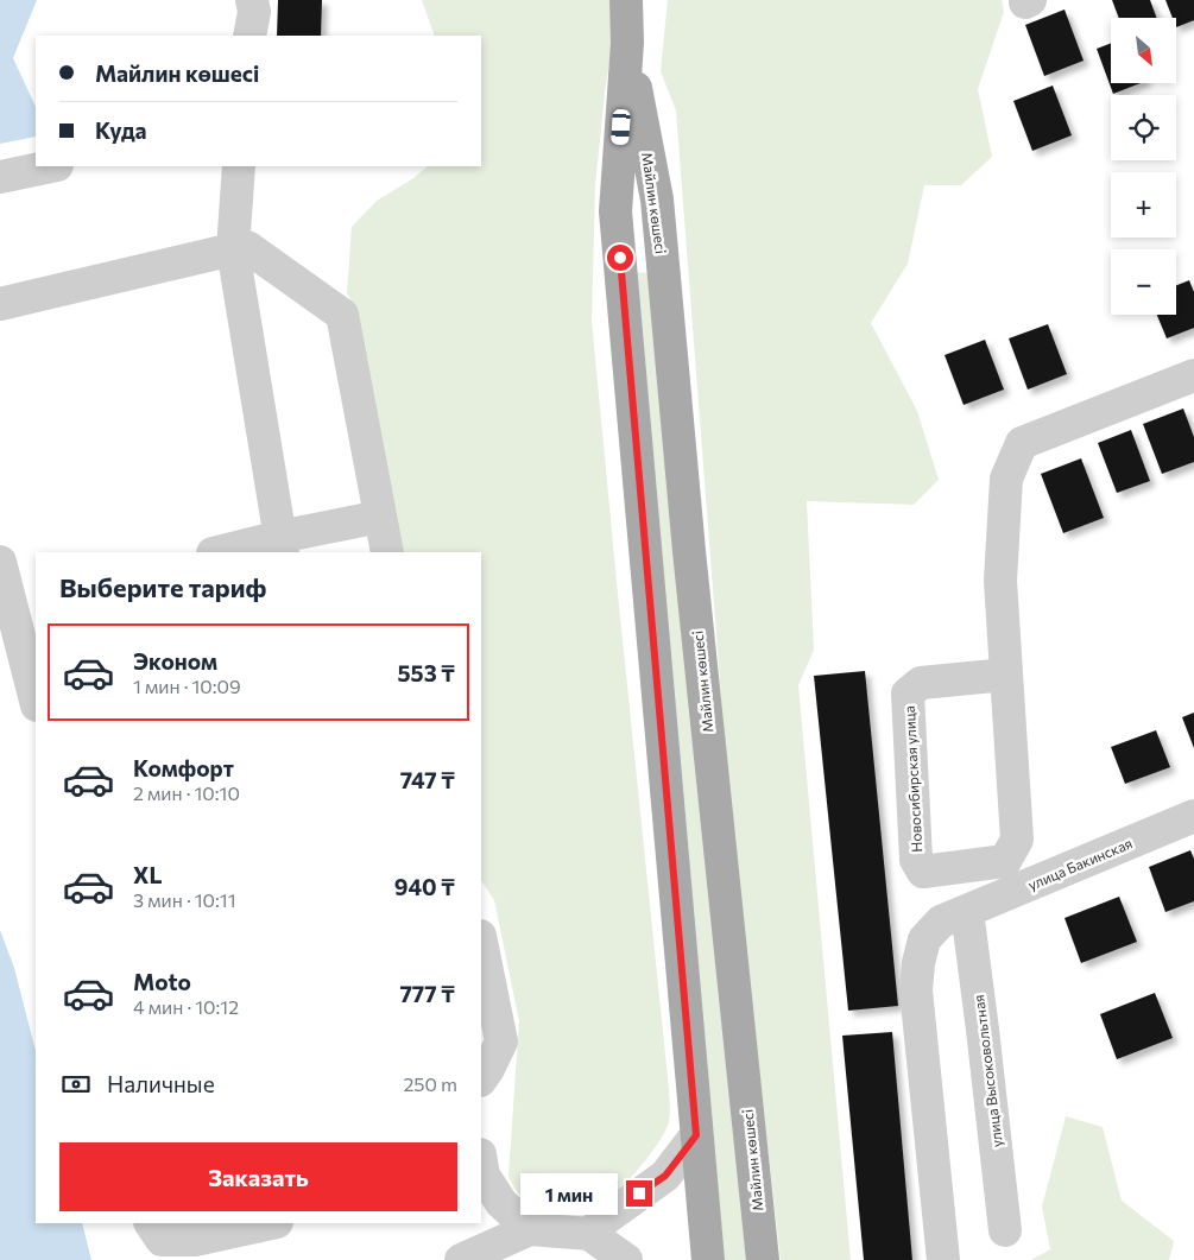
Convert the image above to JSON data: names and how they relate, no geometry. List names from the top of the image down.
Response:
{
  "streets": {
    "main road": ["Майлин көшесі"],
    "street": ["Новосибирская улица", "улица Бакинская", "улица Высоковольтная"]
  },
  "crossings": [
    ["улица Бакинская", "улица Высоковольтная"]
  ],
  "north": "bottom right",
  "page": {
    "map_buttons": ["+", "−"],
    "banner": ["Майлин көшесі", "Куда"],
    "heading": "Выберите тариф",
    "list": [
      {
        "name": "Эконом",
        "note": "1 мин · 10:09",
        "value": "553 ₸"
      },
      {
        "name": "Комфорт",
        "note": "2 мин · 10:10",
        "value": "747 ₸"
      },
      {
        "name": "XL",
        "note": "3 мин · 10:11",
        "value": "940 ₸"
      },
      {
        "name": "Moto",
        "note": "4 мин · 10:12",
        "value": "777 ₸"
      }
    ],
    "pay": ["Наличные", "250 m"],
    "buttons": "Заказать",
    "bubble": "1 мин"
  }
}
